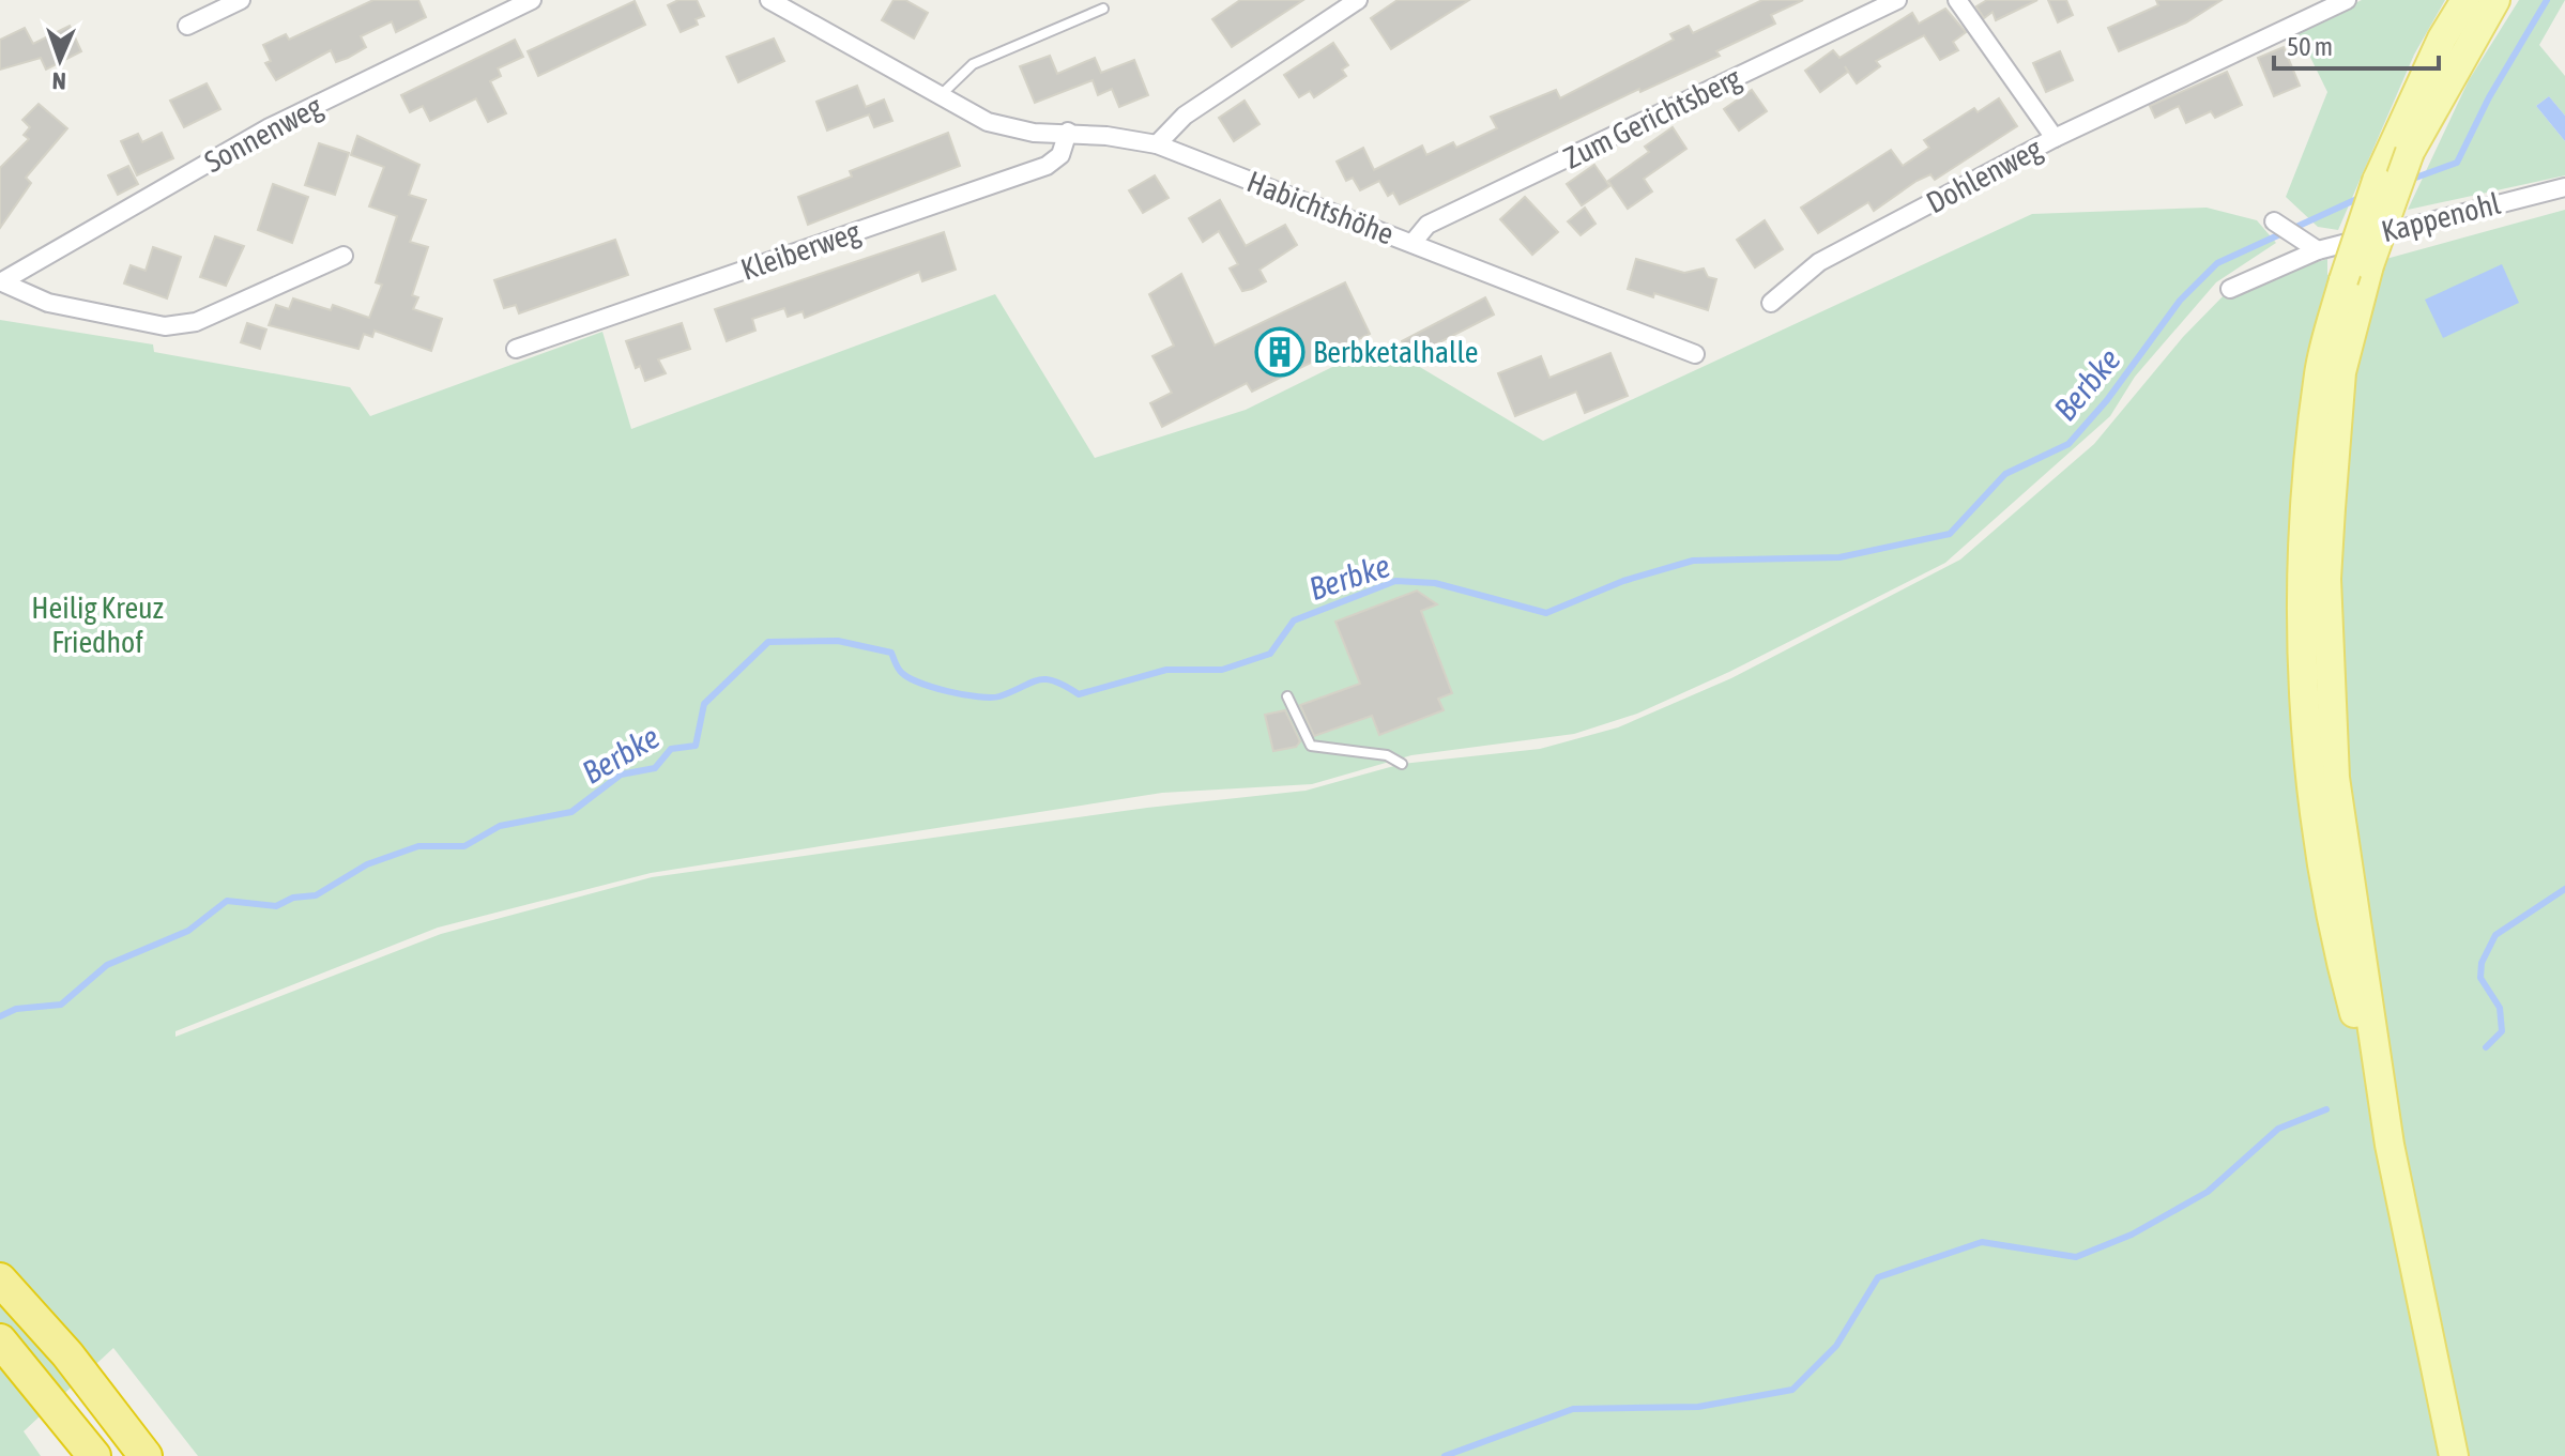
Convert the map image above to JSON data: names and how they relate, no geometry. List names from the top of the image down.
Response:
{
  "streets": {
    "street": [
      "Zum Gerichtsberg",
      "Sonnenweg",
      "Dohlenweg",
      "Habichtshöhe",
      "Kappenohl",
      "Kleiberweg"
    ]
  },
  "crossings": [
    ["Zum Gerichtsberg", "Habichtshöhe"],
    ["Habichtshöhe", "Kleiberweg"]
  ],
  "water": ["Berbke"],
  "parks": ["Heilig Kreuz Friedhof"],
  "places": {
    "building": ["Berbketalhalle"]
  },
  "scale_bar": "50 m",
  "north": "bottom"
}
